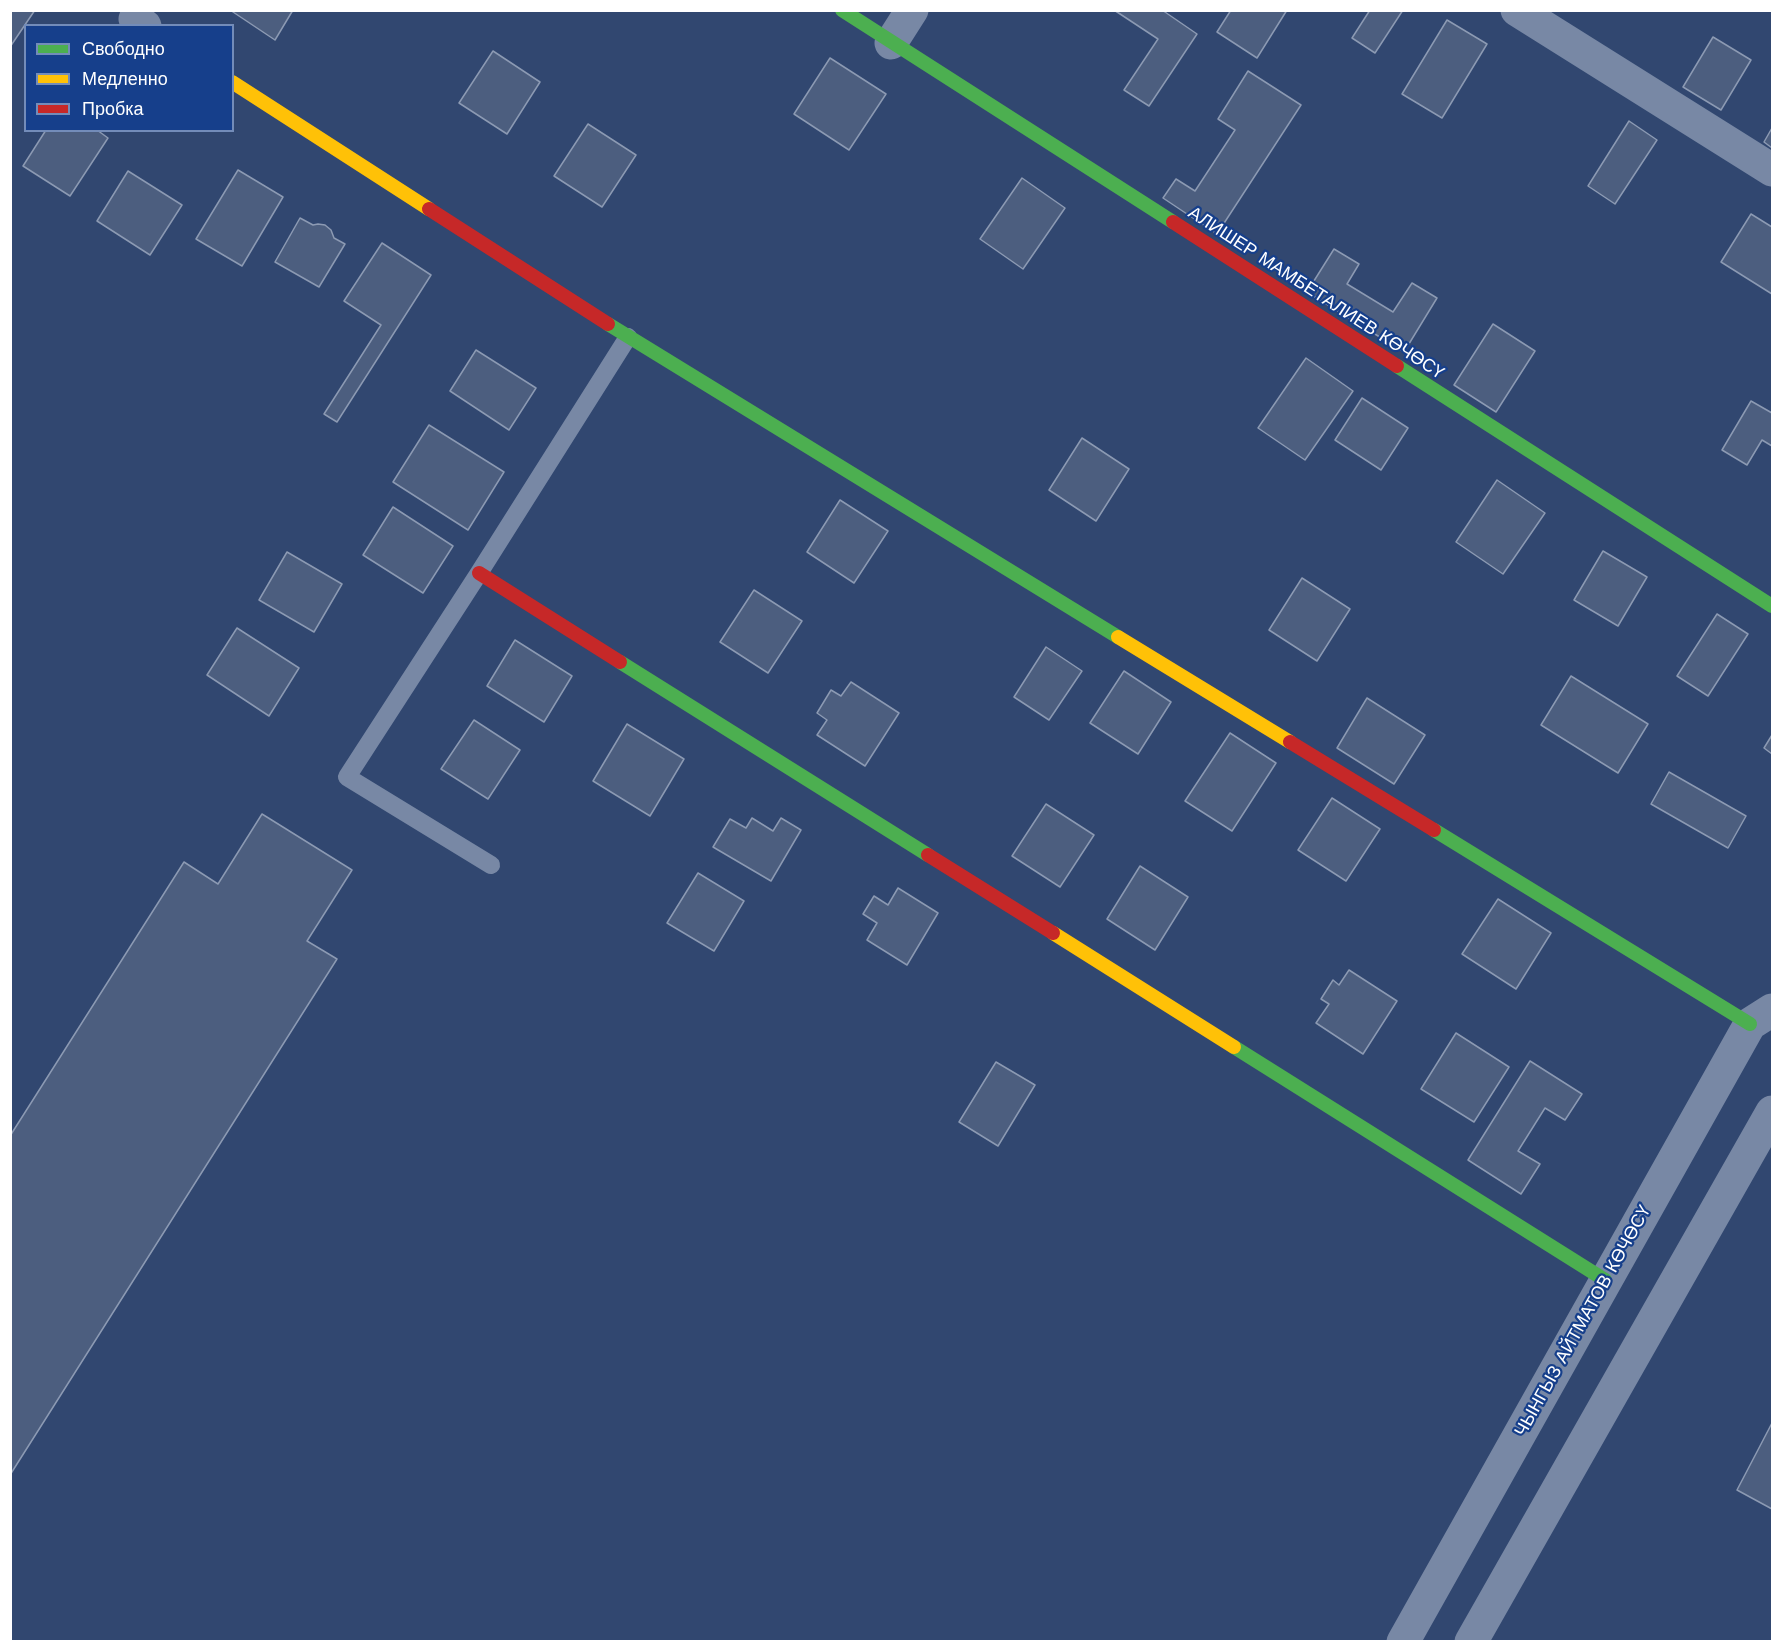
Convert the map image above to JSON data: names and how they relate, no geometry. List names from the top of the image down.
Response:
{
  "streets": {
    "street": ["АЛИШЕР МАМБЕТАЛИЕВ КӨЧӨСҮ", "ЧЫНГЫЗ АЙТМАТОВ КӨЧӨСҮ"]
  },
  "legend": ["Свободно", "Медленно", "Пробка"]
}
